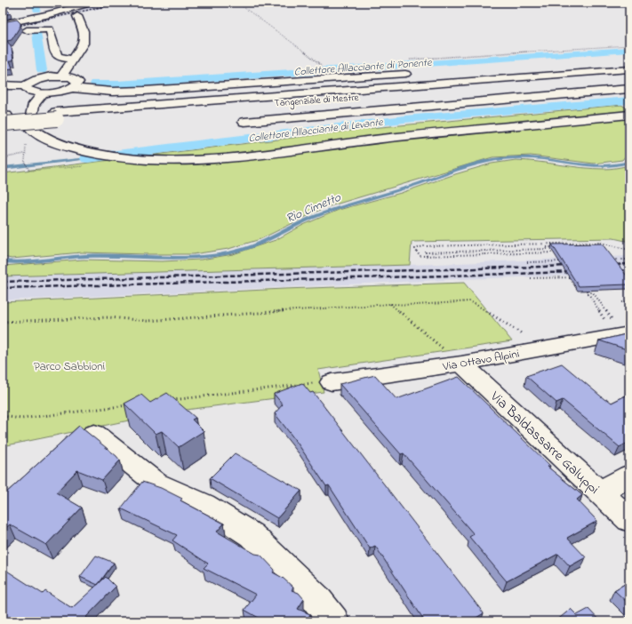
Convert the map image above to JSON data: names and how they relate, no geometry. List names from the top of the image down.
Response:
{
  "streets": {
    "main road": ["Tangenziale di Mestre", "Via Ottavo Alpini", "Via Baldassarre Galuppi"]
  },
  "crossings": [
    ["Via Ottavo Alpini", "Via Baldassarre Galuppi"]
  ],
  "water": ["Collettore Allacciante di Ponente", "Collettore Allacciante di Levante", "Rio Cimetto"],
  "parks": ["Parco Sabbioni"]
}
